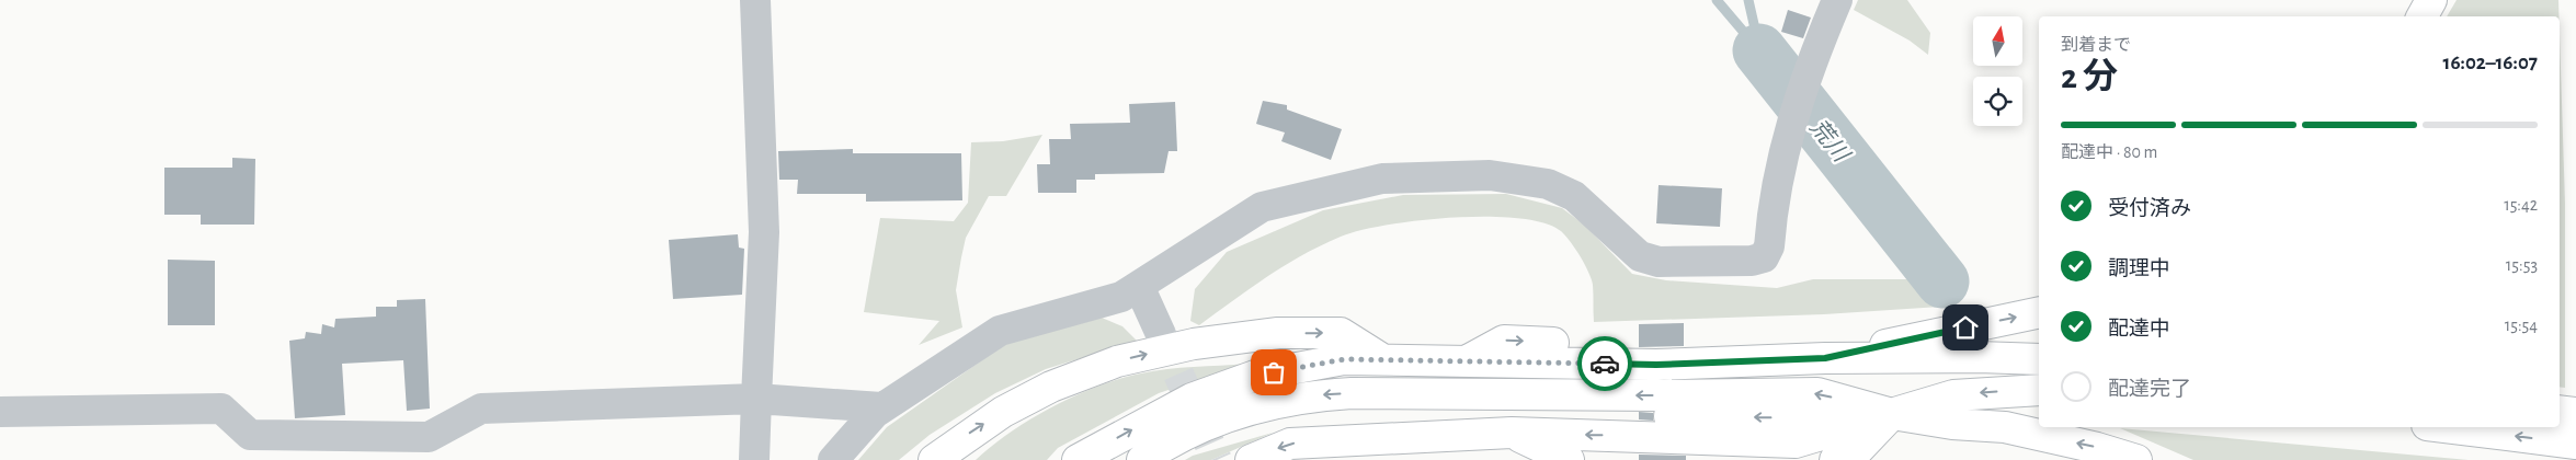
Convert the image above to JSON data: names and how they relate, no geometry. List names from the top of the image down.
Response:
{
  "water": ["荒川"],
  "north": "top",
  "page": {
    "heading": ["2 分", "到着まで", "16:02–16:07"],
    "bar": "配達中 · 80 m",
    "list": [
      ["受付済み", "15:42"],
      ["調理中", "15:53"],
      ["配達中", "15:54"],
      "配達完了"
    ]
  }
}
